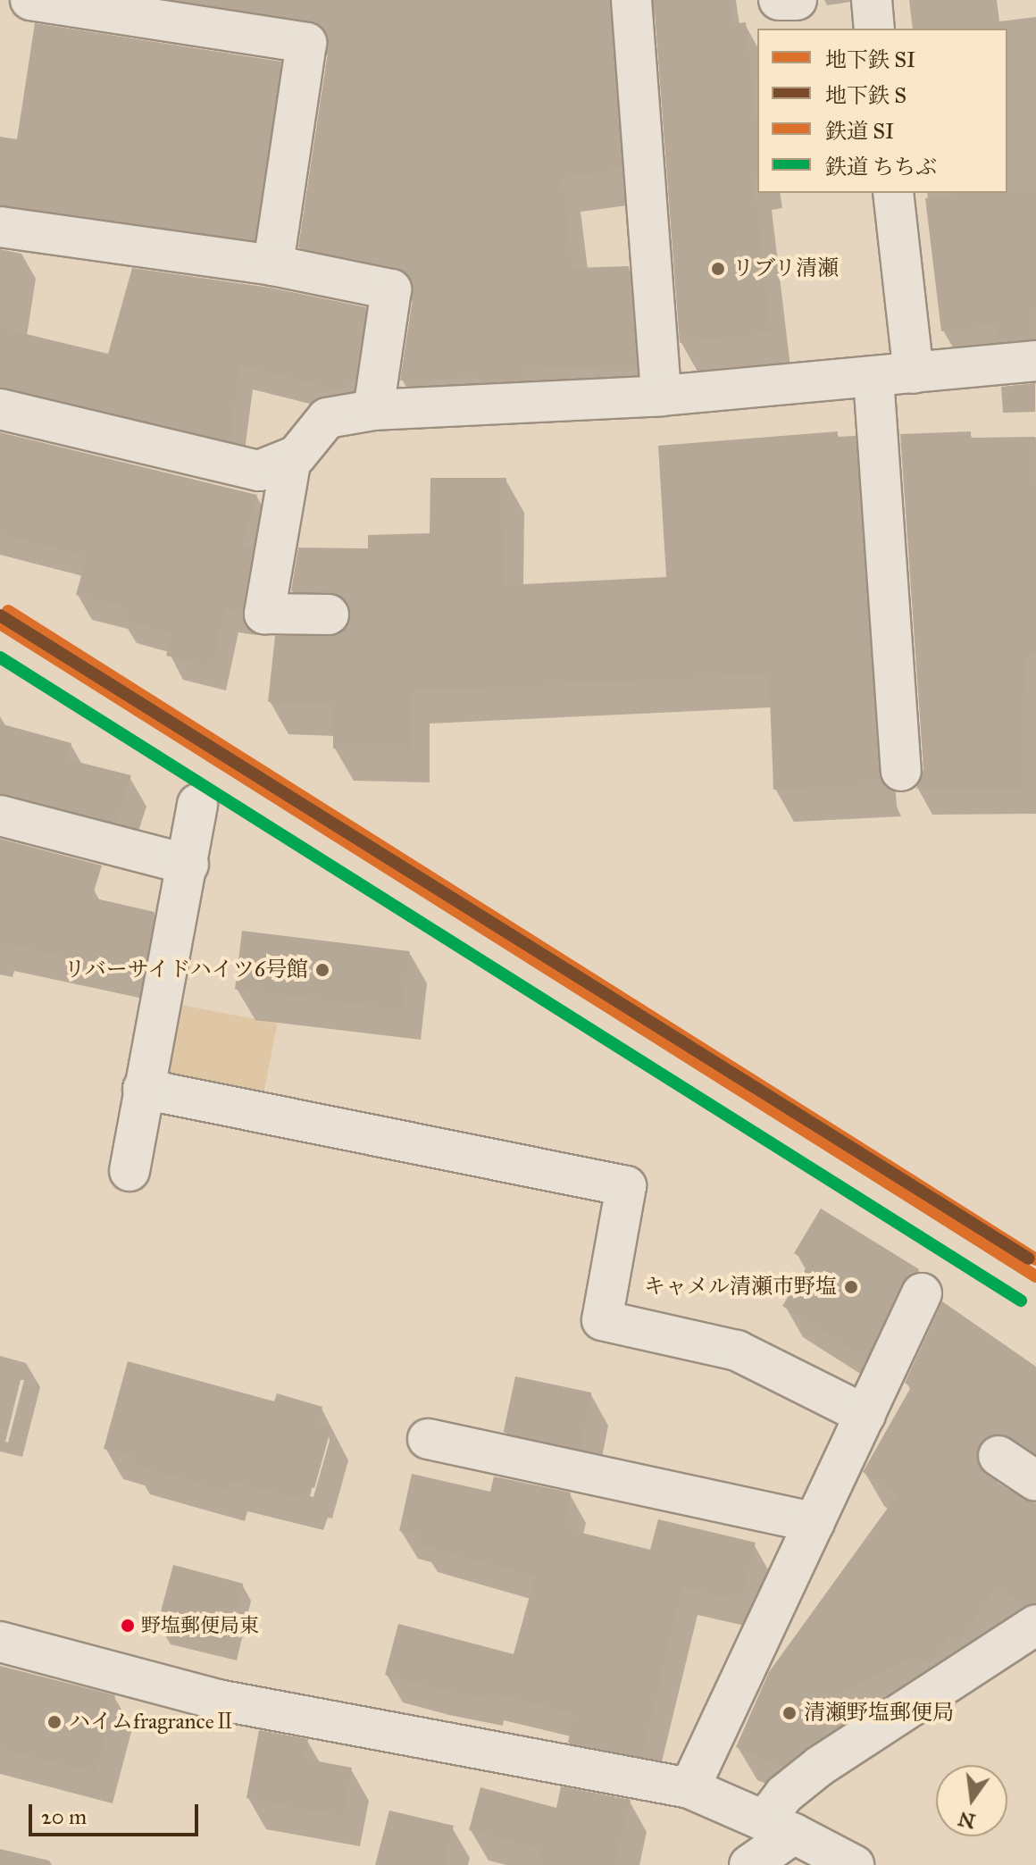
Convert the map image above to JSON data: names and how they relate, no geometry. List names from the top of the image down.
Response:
{
  "places": [
    "リブリ清瀬",
    "リバーサイドハイツ6号館",
    "キャメル清瀬市野塩",
    "野塩郵便局東",
    "清瀬野塩郵便局",
    "ハイムfragranceⅡ"
  ],
  "lines": [
    "rail line SI",
    "metro line S",
    "metro line SI",
    "rail line ちちぶ"
  ],
  "legend": [
    "地下鉄 SI",
    "地下鉄 S",
    "鉄道 SI",
    "鉄道 ちちぶ"
  ],
  "scale_bar": "20 m",
  "north": "bottom"
}
